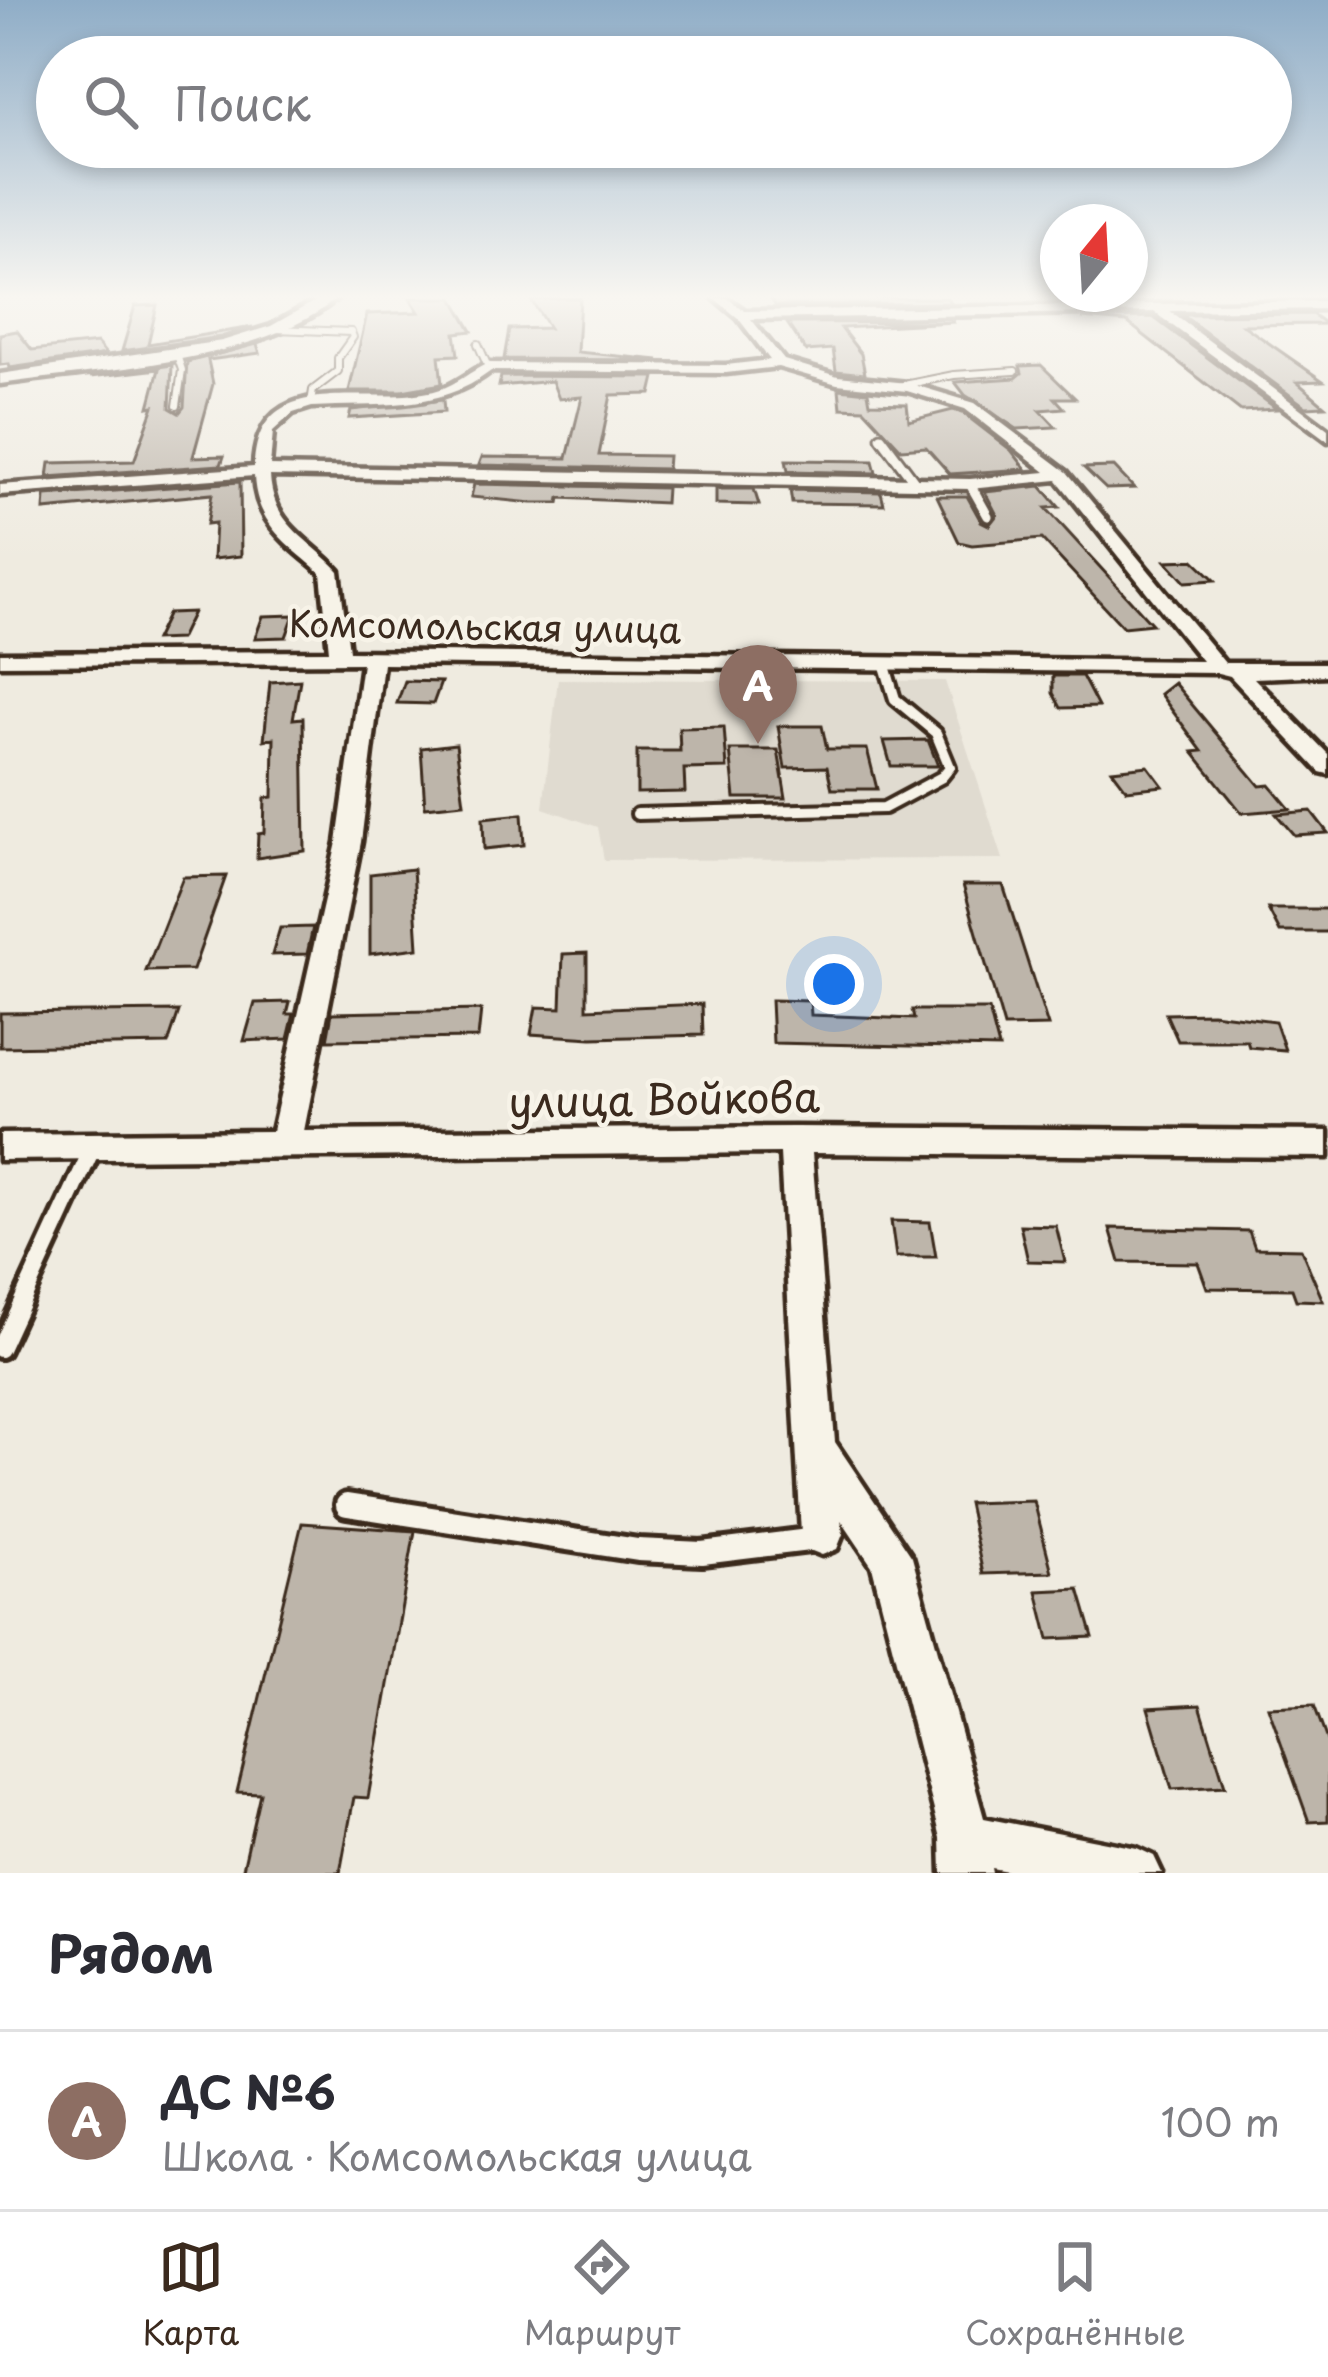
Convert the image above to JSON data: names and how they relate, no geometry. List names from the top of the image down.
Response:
{
  "streets": {
    "street": ["Комсомольская улица", "улица Войкова"]
  },
  "north": "top",
  "page": {
    "search": "Поиск",
    "pins": "A",
    "heading": "Рядом",
    "list": [
      {
        "mark": "A",
        "name": "ДС №6",
        "note": "Школа · Комсомольская улица",
        "value": "100 m"
      }
    ],
    "nav": ["Карта", "Маршрут", "Сохранённые"]
  }
}
